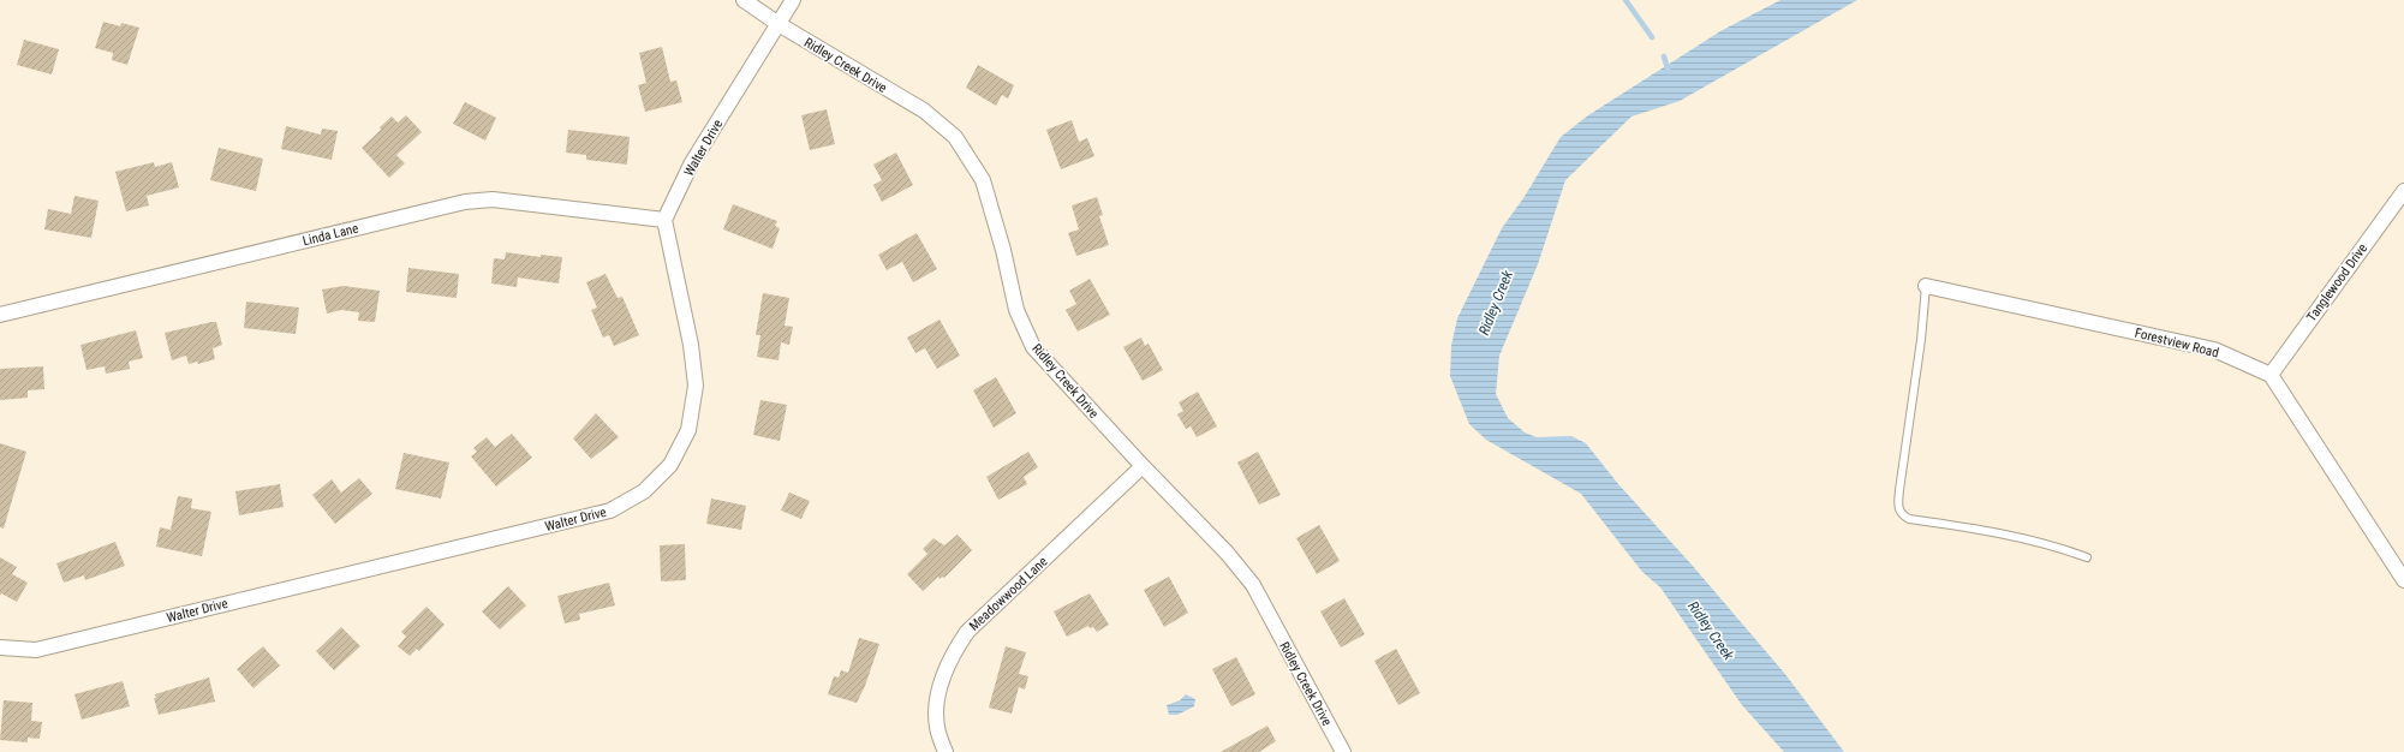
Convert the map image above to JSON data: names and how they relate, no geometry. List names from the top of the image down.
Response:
{
  "streets": {
    "street": [
      "Ridley Creek Drive",
      "Walter Drive",
      "Linda Lane",
      "Tanglewood Drive",
      "Forestview Road",
      "Meadowwood Lane"
    ]
  },
  "crossings": [
    ["Ridley Creek Drive", "Walter Drive"],
    ["Ridley Creek Drive", "Meadowwood Lane"],
    ["Walter Drive", "Linda Lane"],
    ["Tanglewood Drive", "Forestview Road"]
  ],
  "water": ["Ridley Creek"]
}
